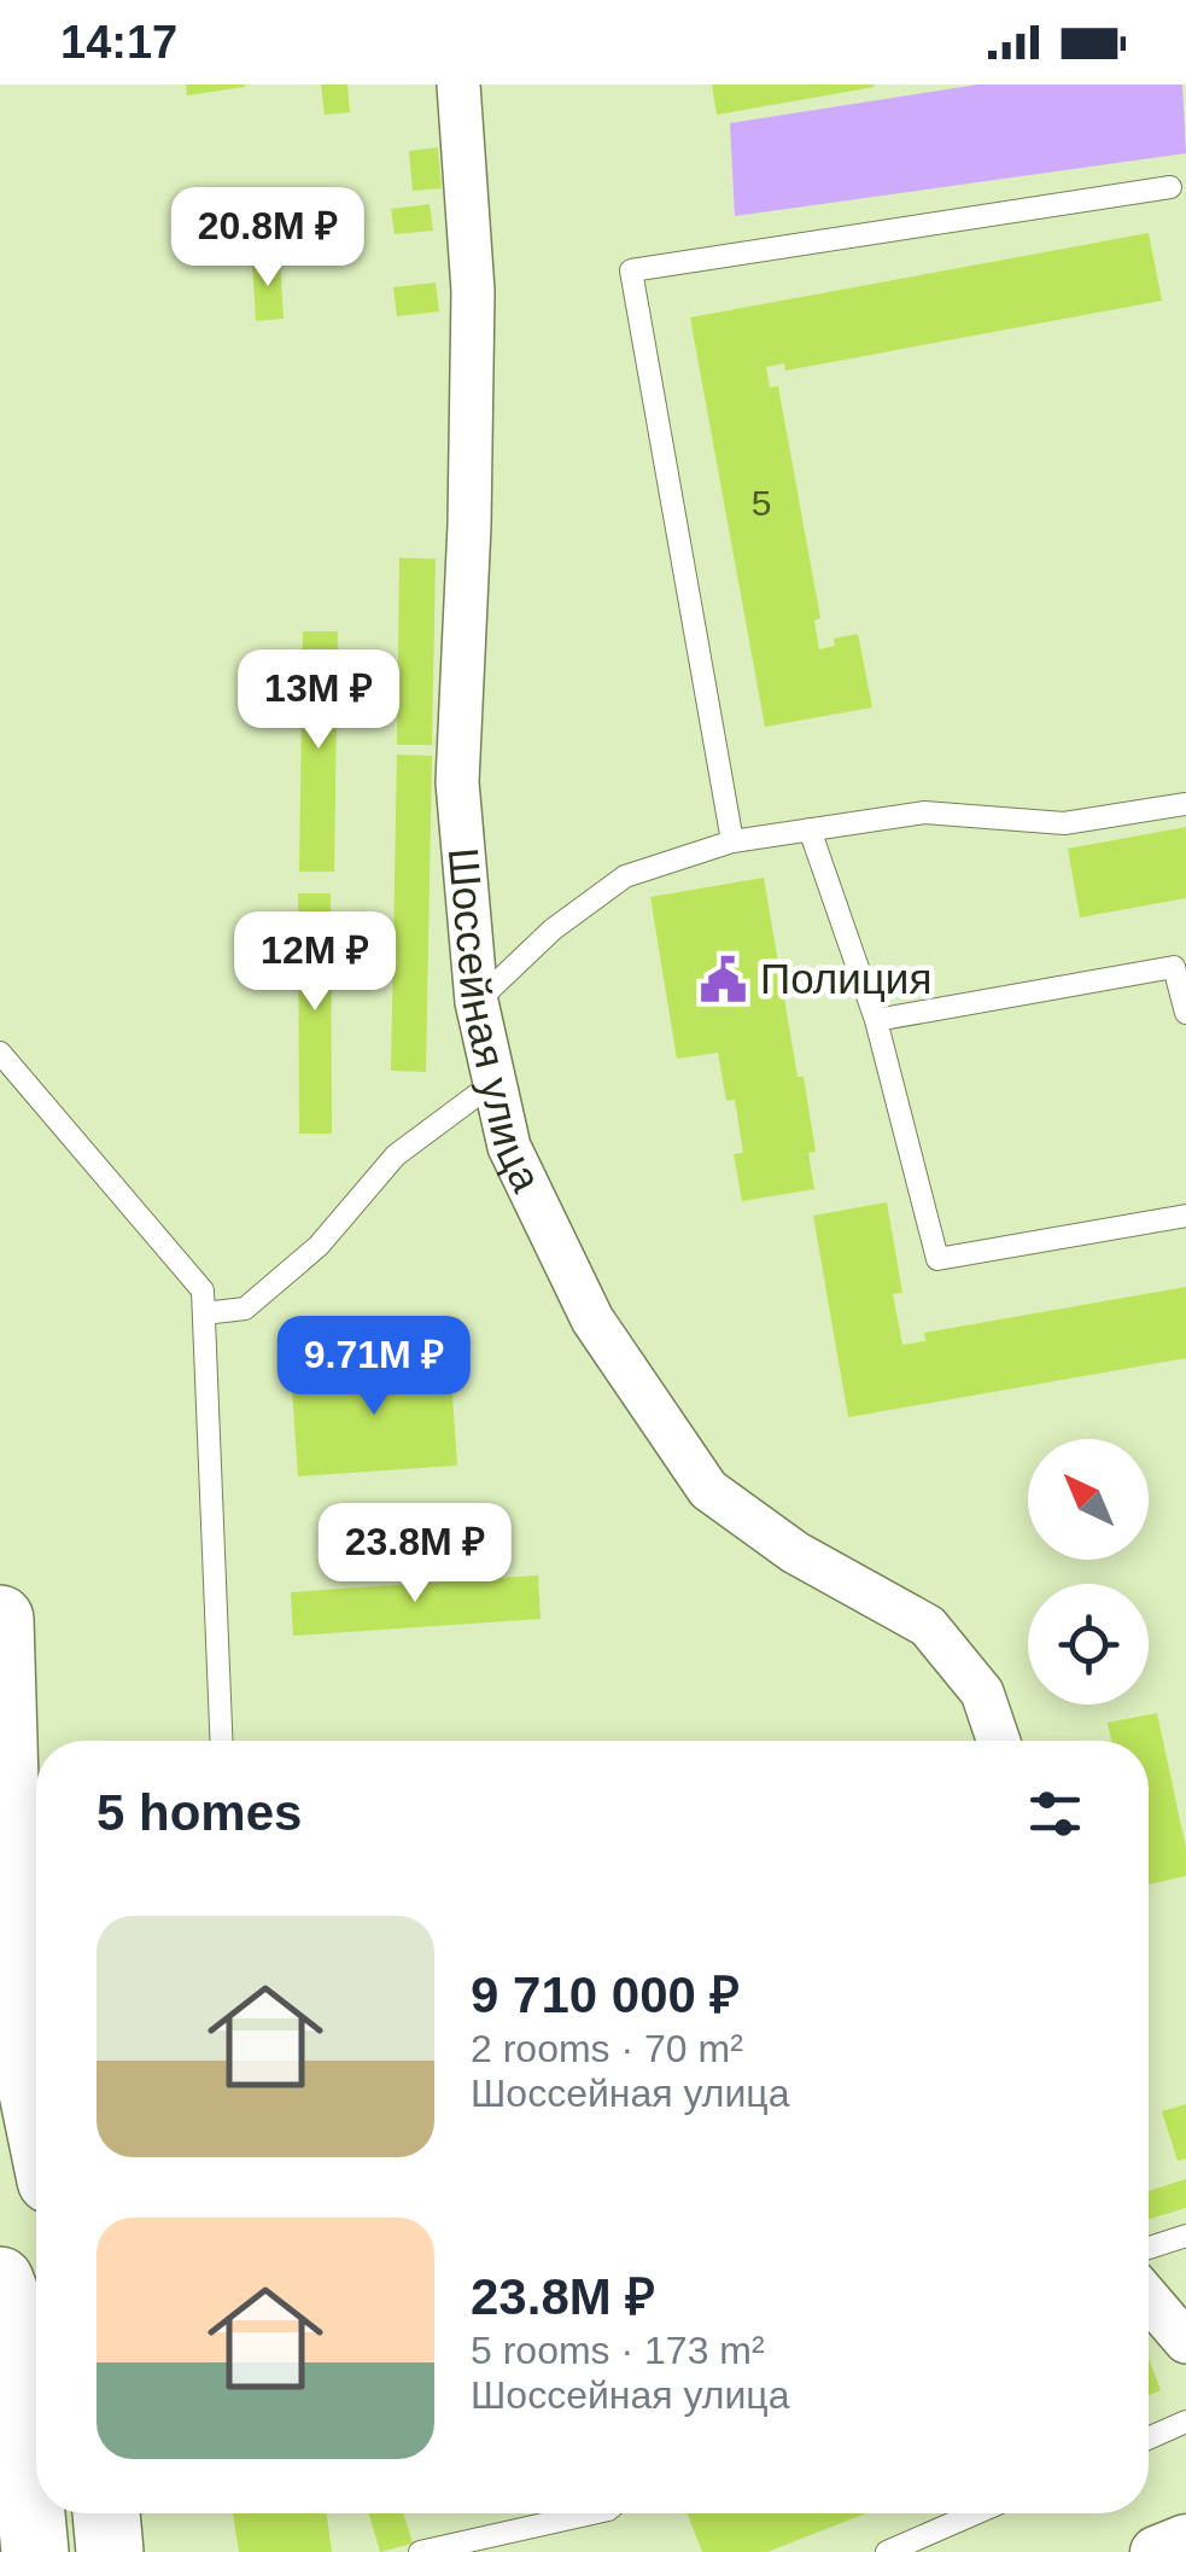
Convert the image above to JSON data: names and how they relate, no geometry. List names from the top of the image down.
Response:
{
  "streets": {
    "street": ["Шоссейная улица"]
  },
  "places": {
    "public building": ["Полиция"]
  },
  "house_numbers": ["5"],
  "north": "top left",
  "page": {
    "status": "14:17",
    "price": [
      "20.8M ₽",
      "13M ₽",
      "12M ₽",
      "9.71M ₽",
      "23.8M ₽"
    ],
    "heading": "5 homes",
    "list": [
      {
        "name": "9 710 000 ₽",
        "note": "2 rooms · 70 m² · Шоссейная улица"
      },
      {
        "name": "23.8M ₽",
        "note": "5 rooms · 173 m² · Шоссейная улица"
      }
    ]
  }
}
